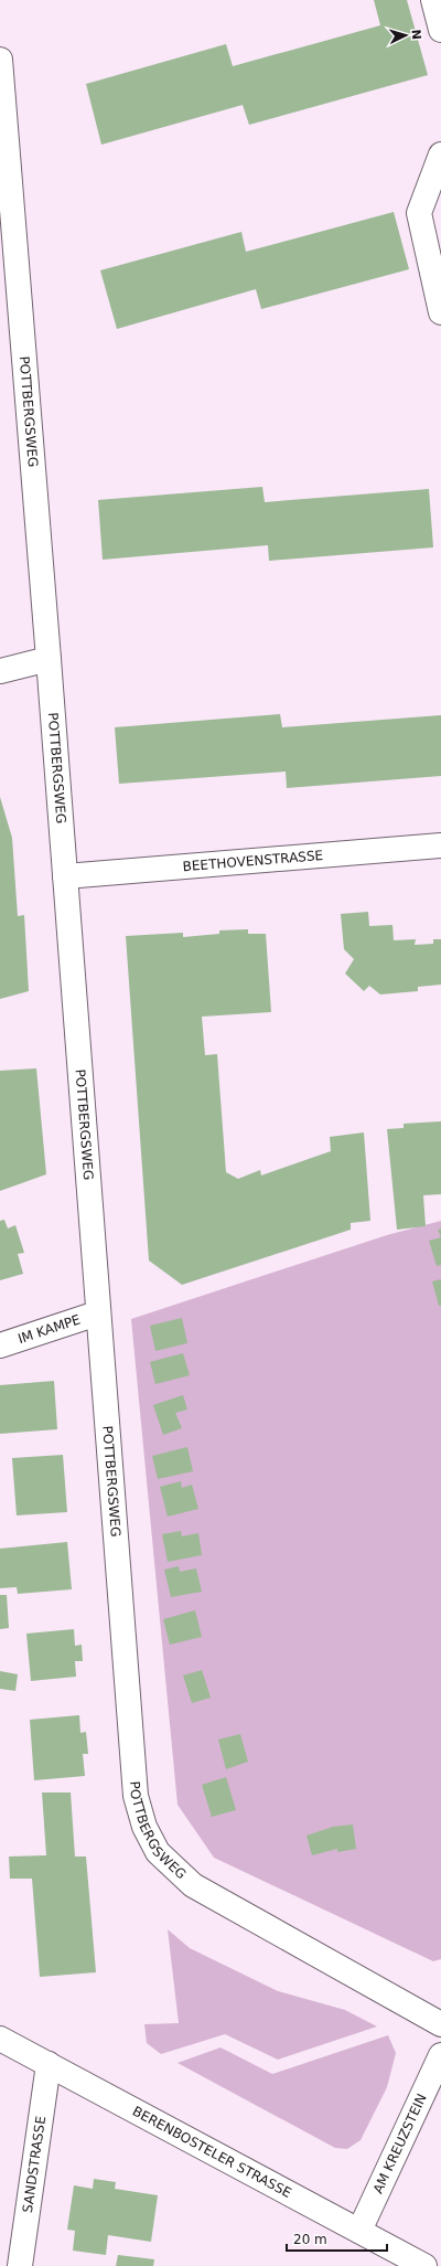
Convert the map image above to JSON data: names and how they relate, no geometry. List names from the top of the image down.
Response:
{
  "streets": {
    "street": [
      "POTTBERGSWEG",
      "BEETHOVENSTRASSE",
      "IM KAMPE",
      "AM KREUZSTEIN",
      "BERENBOSTELER STRASSE",
      "SANDSTRASSE"
    ]
  },
  "crossings": [
    ["POTTBERGSWEG", "BEETHOVENSTRASSE"],
    ["POTTBERGSWEG", "IM KAMPE"],
    ["AM KREUZSTEIN", "BERENBOSTELER STRASSE"],
    ["BERENBOSTELER STRASSE", "SANDSTRASSE"]
  ],
  "scale_bar": "20 m",
  "north": "right"
}
